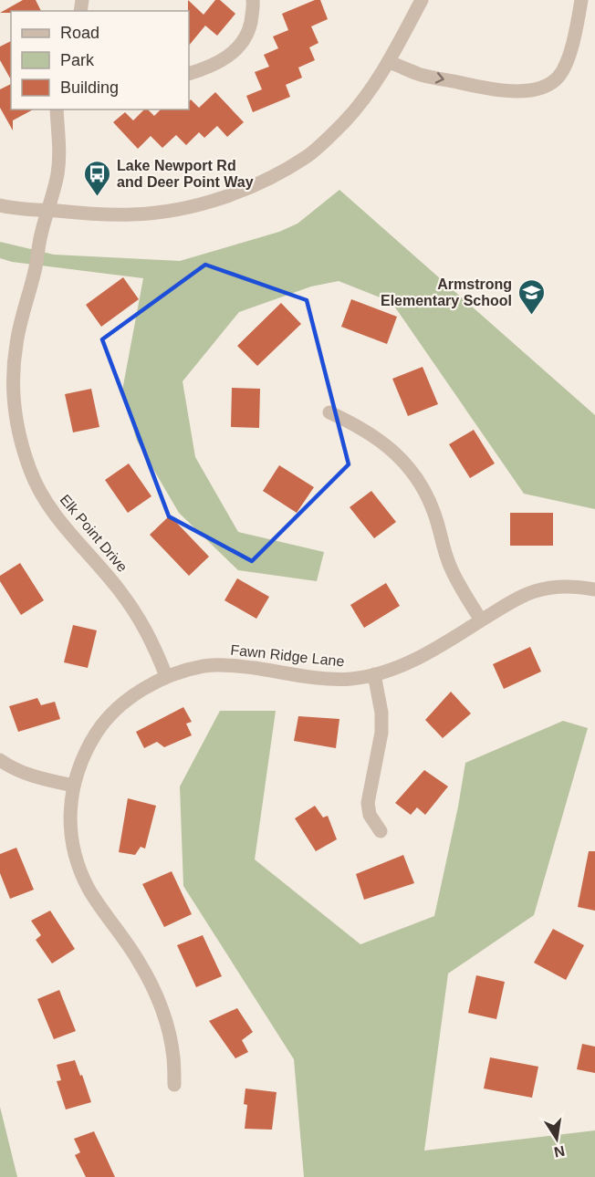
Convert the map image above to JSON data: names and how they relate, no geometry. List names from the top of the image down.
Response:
{
  "streets": {
    "street": ["Elk Point Drive", "Fawn Ridge Lane"]
  },
  "crossings": [
    ["Elk Point Drive", "Fawn Ridge Lane"]
  ],
  "places": {
    "bus stop": ["Lake Newport Rd and Deer Point Way"],
    "school or university": ["Armstrong Elementary School"]
  },
  "legend": ["Road", "Park", "Building"],
  "north": "bottom"
}
